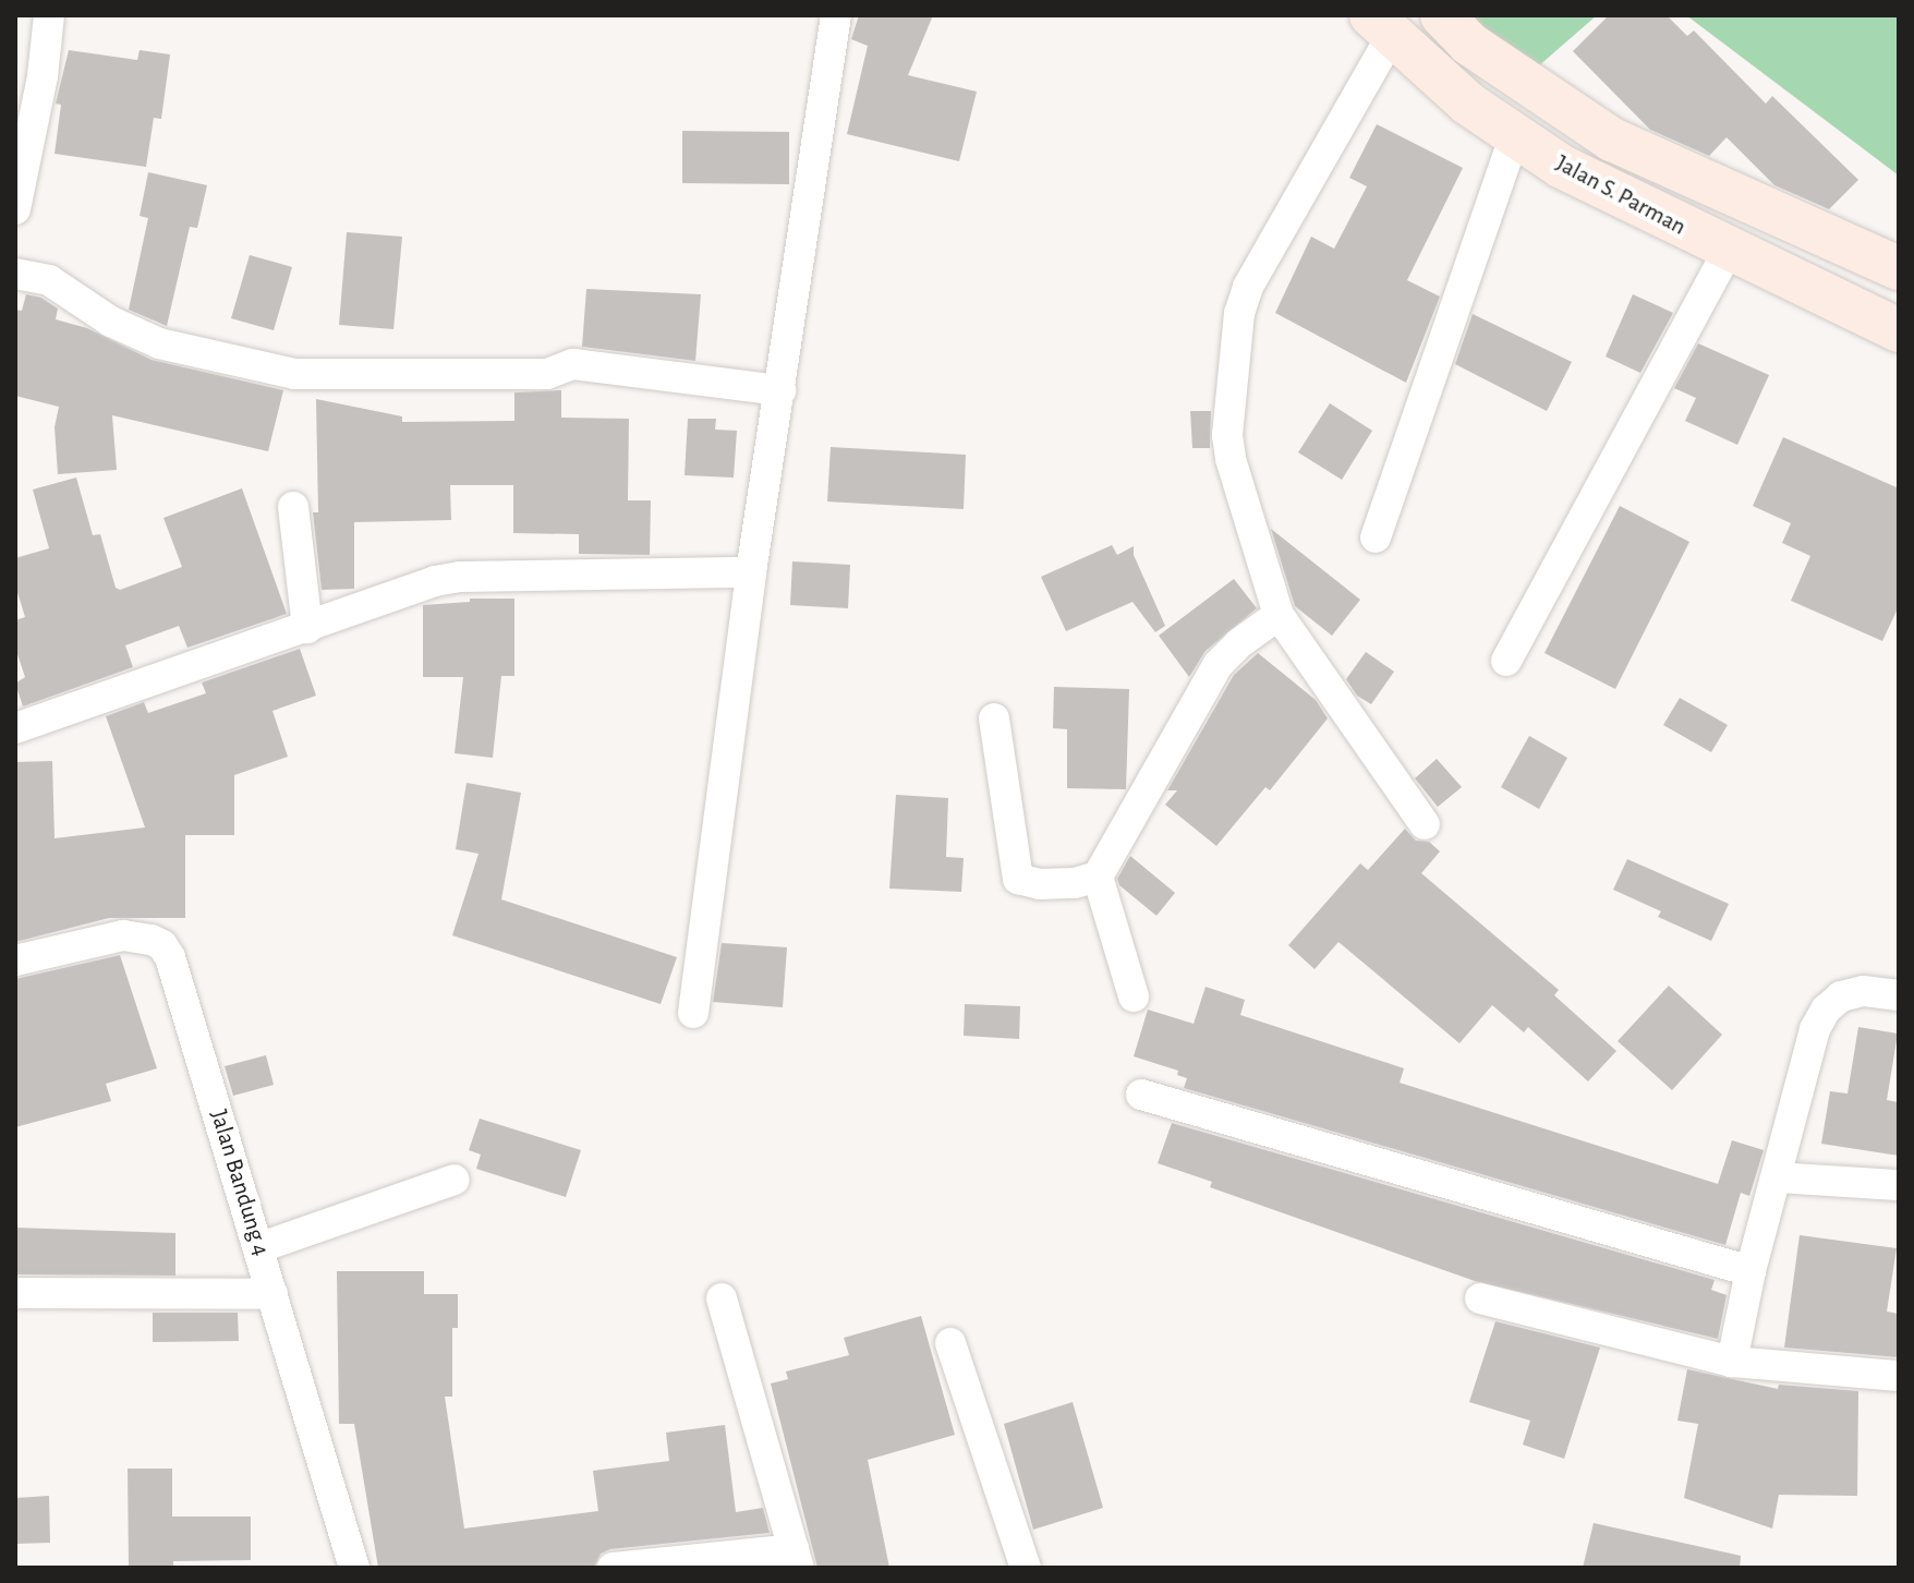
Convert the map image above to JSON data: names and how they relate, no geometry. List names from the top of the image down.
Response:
{
  "streets": {
    "main road": ["Jalan S. Parman"],
    "street": ["Jalan Bandung 4"]
  }
}
